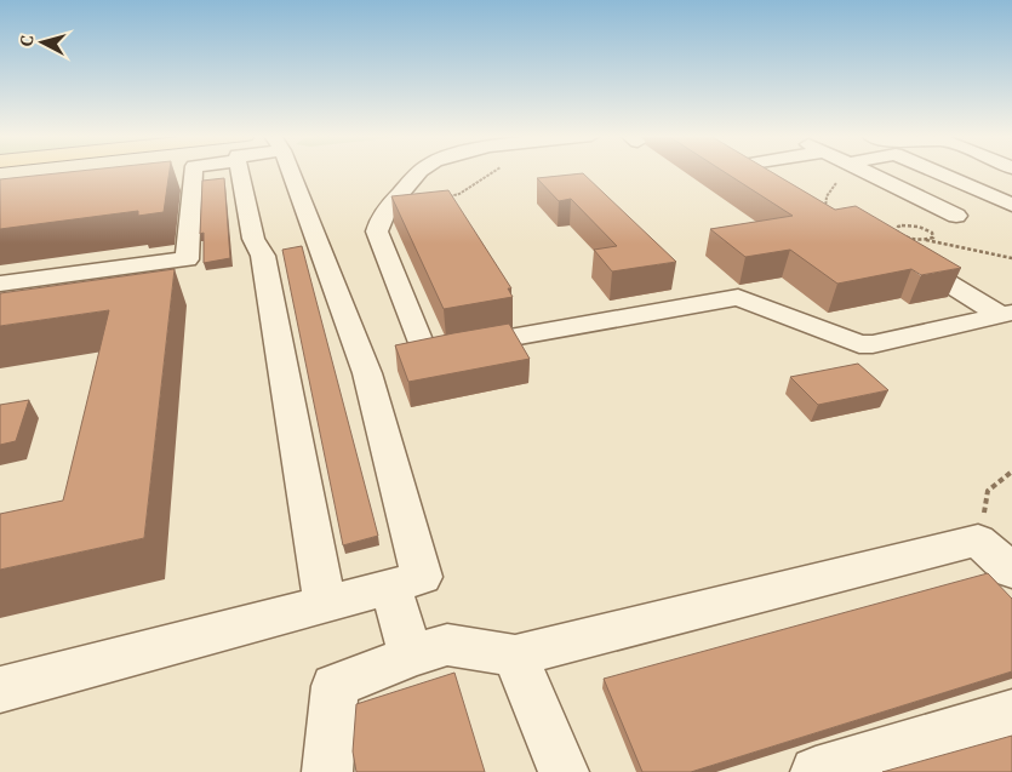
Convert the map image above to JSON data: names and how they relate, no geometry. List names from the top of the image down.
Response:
{
  "north": "left"
}
